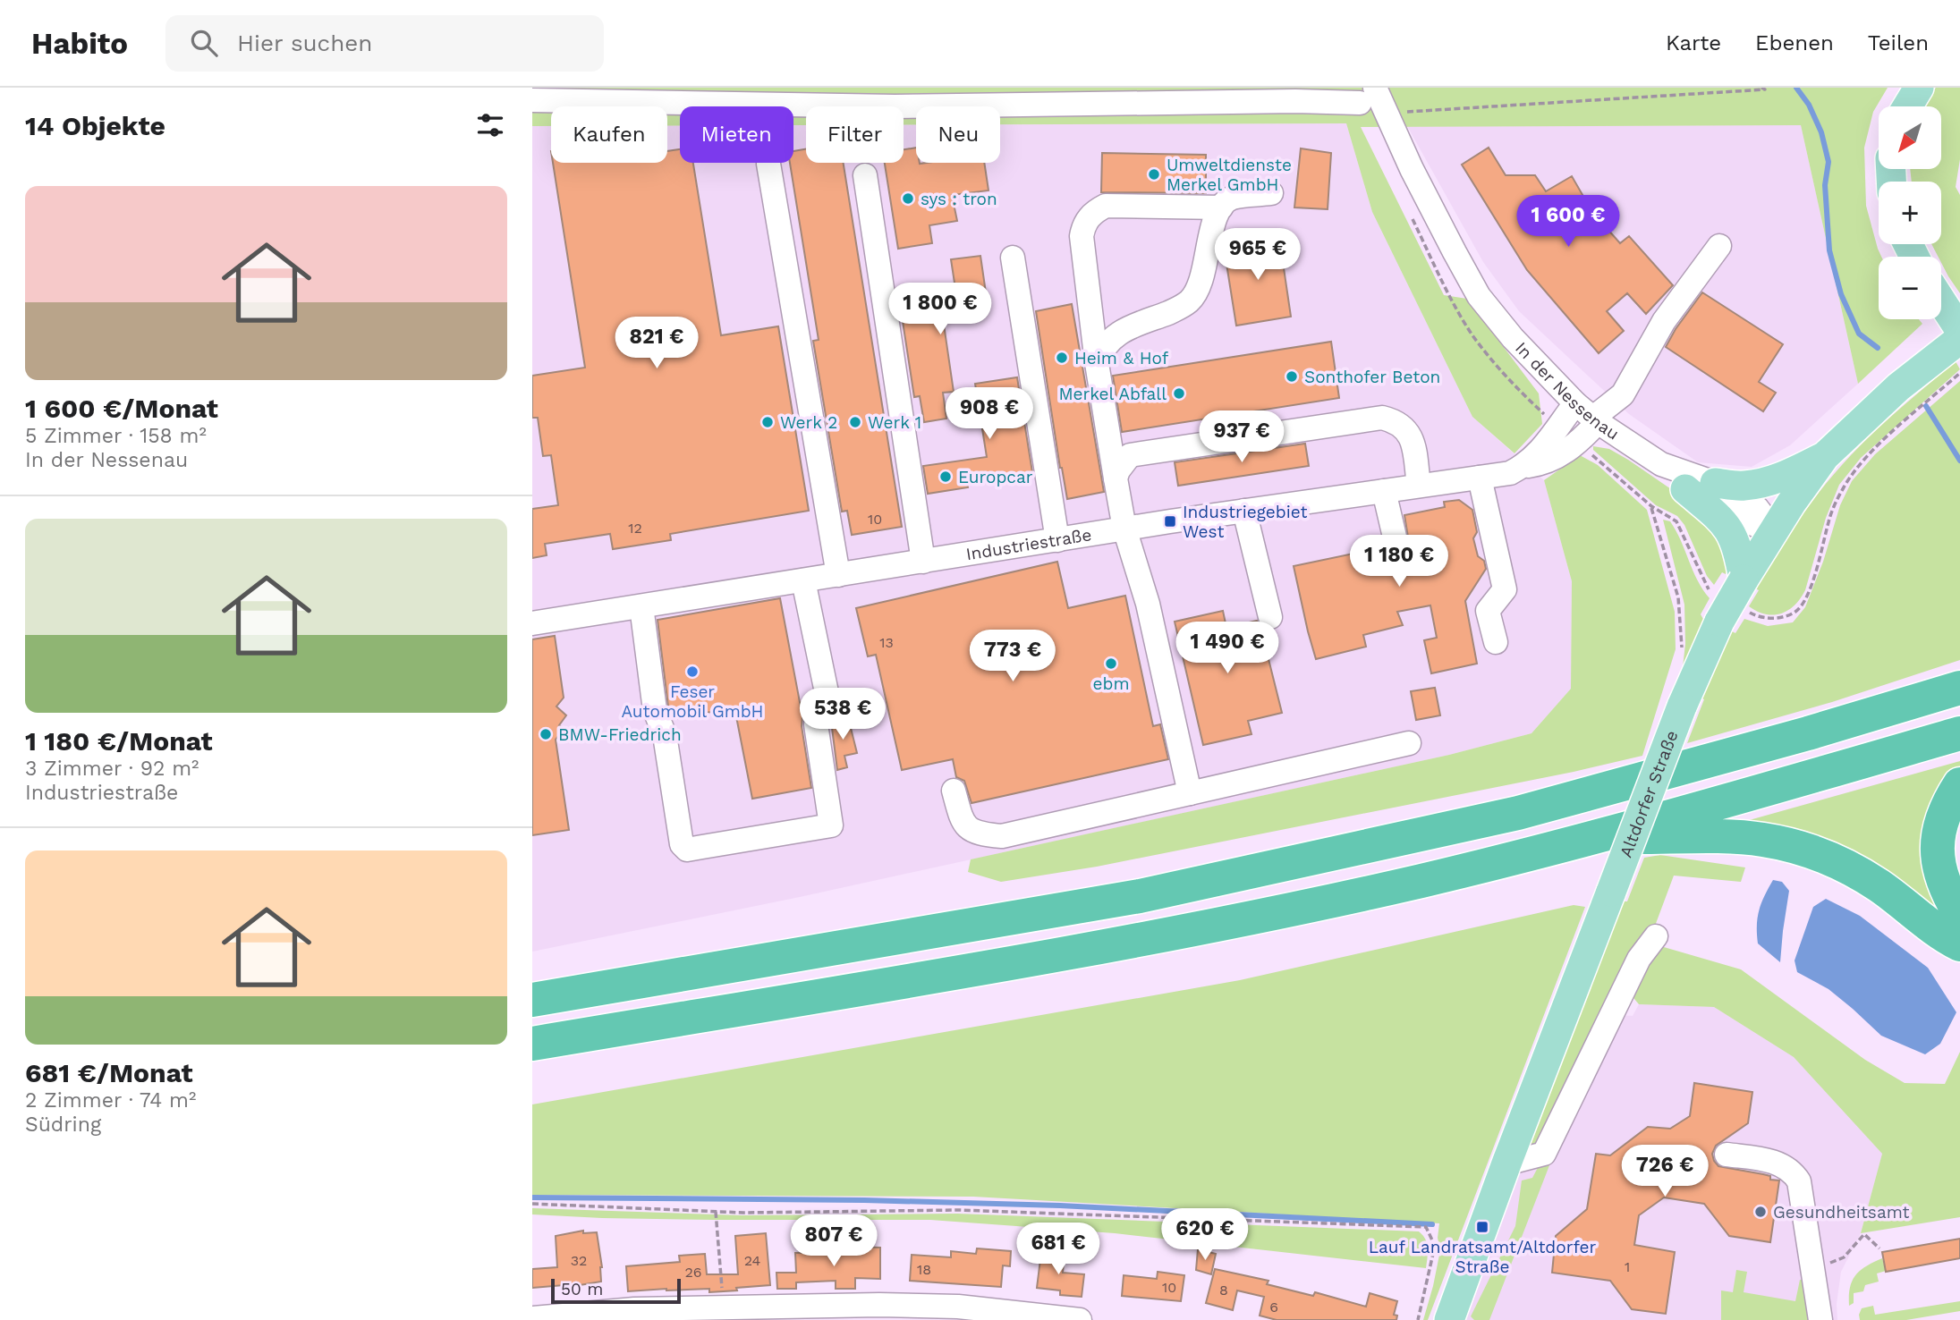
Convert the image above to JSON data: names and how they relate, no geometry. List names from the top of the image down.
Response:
{
  "streets": {
    "main road": ["Altdorfer Straße"],
    "street": ["In der Nessenau", "Industriestraße"]
  },
  "crossings": [
    ["In der Nessenau", "Industriestraße"],
    ["In der Nessenau", "Altdorfer Straße"]
  ],
  "places": {
    "other": [
      "Umweltdienste Merkel GmbH",
      "sys : tron",
      "Heim & Hof",
      "Sonthofer Beton",
      "Merkel Abfall",
      "Werk 2",
      "Werk 1",
      "Europcar",
      "ebm",
      "Feser Automobil GmbH",
      "BMW-Friedrich",
      "Gesundheitsamt"
    ],
    "transit": ["Industriegebiet West", "Lauf Landratsamt/Altdorfer Straße"]
  },
  "house_numbers": [
    "10",
    "12",
    "13",
    "32",
    "24",
    "1",
    "18",
    "26",
    "10",
    "8",
    "6"
  ],
  "scale_bar": "50 m",
  "north": "bottom left",
  "page": {
    "header": "Habito",
    "search": "Hier suchen",
    "nav": ["Karte", "Ebenen", "Teilen"],
    "heading": "14 Objekte",
    "map_buttons": ["+", "−"],
    "chip": [
      "Kaufen",
      "Mieten",
      "Filter",
      "Neu"
    ],
    "list": [
      {
        "name": "1 600 €/Monat",
        "note": "5 Zimmer · 158 m² · In der Nessenau"
      },
      {
        "name": "1 180 €/Monat",
        "note": "3 Zimmer · 92 m² · Industriestraße"
      },
      {
        "name": "681 €/Monat",
        "note": "2 Zimmer · 74 m² · Südring"
      }
    ],
    "price": [
      "1 600 €",
      "965 €",
      "1 800 €",
      "821 €",
      "908 €",
      "937 €",
      "1 180 €",
      "1 490 €",
      "773 €",
      "538 €",
      "726 €",
      "620 €",
      "807 €",
      "681 €"
    ],
    "scale": "50 m"
  }
}
